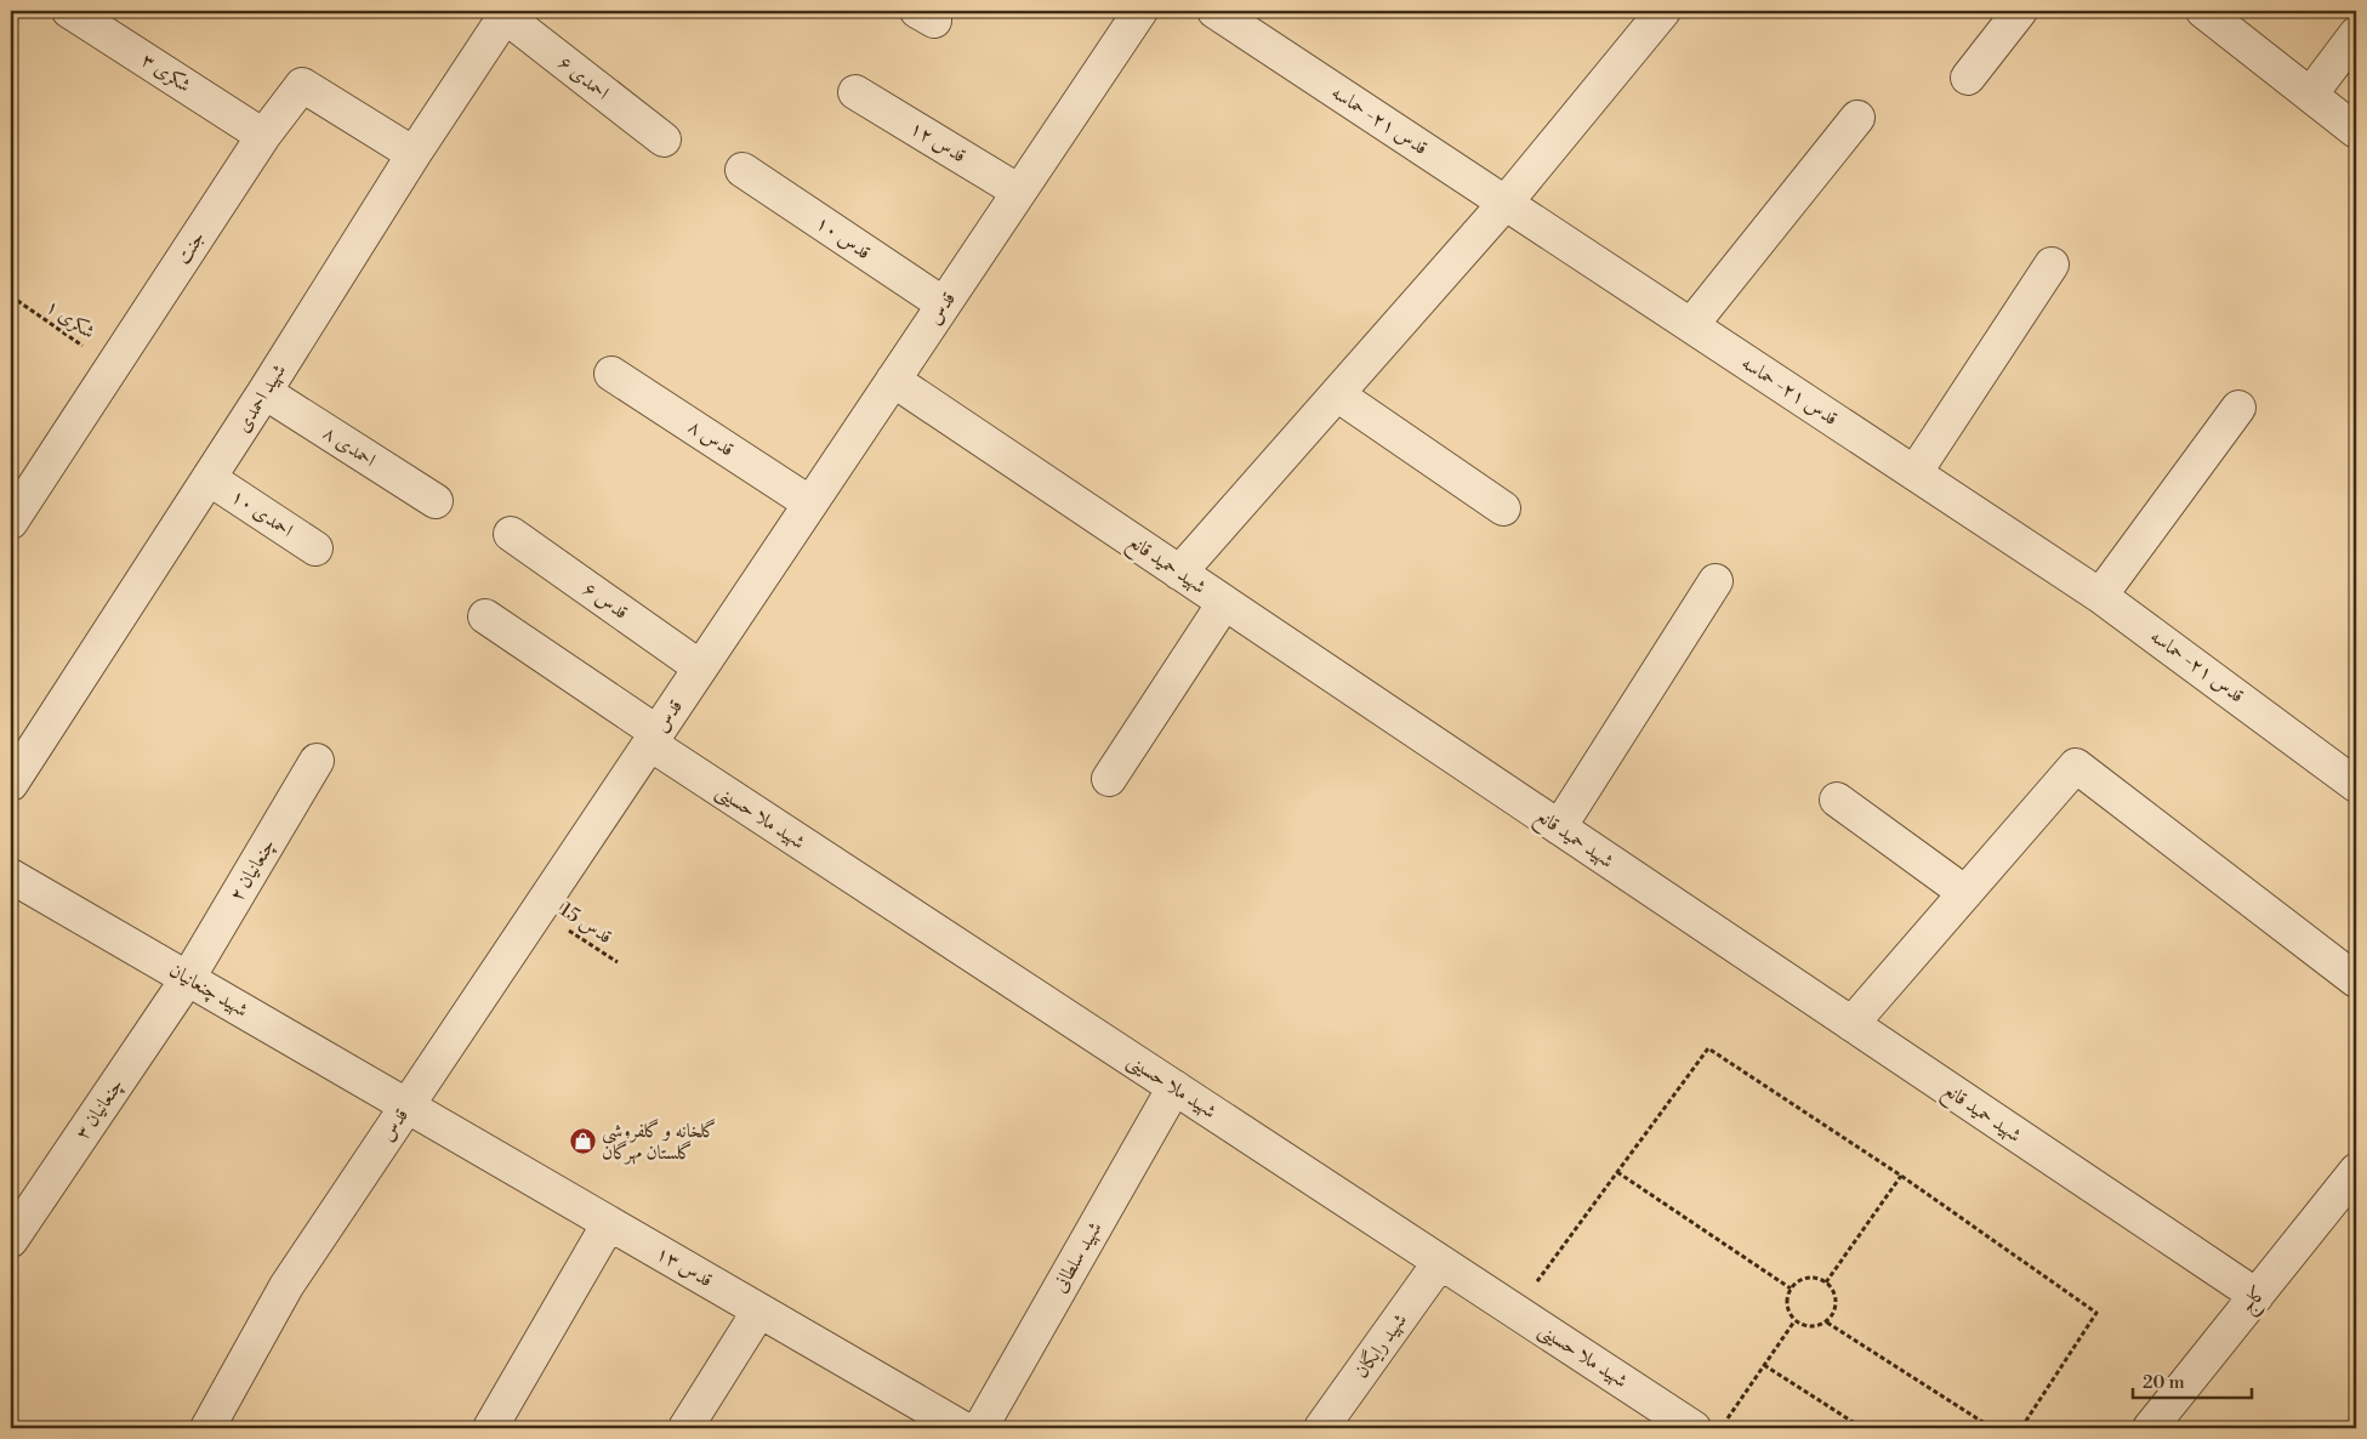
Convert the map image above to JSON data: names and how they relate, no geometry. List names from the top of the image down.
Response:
{
  "streets": {
    "street": [
      "شکری ۳",
      "احمدی ۶",
      "قدس ۲۱- حماسه",
      "قدس ۱۲",
      "قدس ۱۰",
      "جنت",
      "قدس",
      "شهید احمدی",
      "قدس ۸",
      "احمدی ۸",
      "احمدی ۱۰",
      "شهید حمید قانع",
      "قدس ۶",
      "شهید ملا حسینی",
      "چنعانیان ۲",
      "شهید چنعانیان",
      "چنعانیان ۳",
      "شهید سلطانی",
      "قدس ۱۳",
      "کاج",
      "شهید رایگان"
    ],
    "path": ["شکری ۱", "قدس 15"]
  },
  "crossings": [
    ["شکری ۳", "جنت"],
    ["احمدی ۶", "شهید احمدی"],
    ["قدس ۱۲", "قدس"],
    ["قدس ۱۰", "قدس"],
    ["جنت", "شکری ۱"],
    ["جنت", "شهید احمدی"],
    ["قدس", "قدس ۸"],
    ["قدس", "شهید حمید قانع"],
    ["قدس", "قدس ۶"],
    ["قدس", "شهید ملا حسینی"],
    ["قدس", "قدس 15"],
    ["قدس", "شهید چنعانیان"],
    ["قدس", "قدس ۱۳"],
    ["شهید احمدی", "احمدی ۸"],
    ["شهید احمدی", "احمدی ۱۰"],
    ["شهید حمید قانع", "کاج"],
    ["شهید ملا حسینی", "شهید سلطانی"],
    ["شهید ملا حسینی", "شهید رایگان"],
    ["چنعانیان ۲", "شهید چنعانیان"],
    ["چنعانیان ۲", "چنعانیان ۳"],
    ["شهید چنعانیان", "چنعانیان ۳"],
    ["شهید چنعانیان", "قدس ۱۳"]
  ],
  "places": {
    "shop": ["گلخانه و گلفروشی گلستان مهرگان"]
  },
  "scale_bar": "20 m"
}
